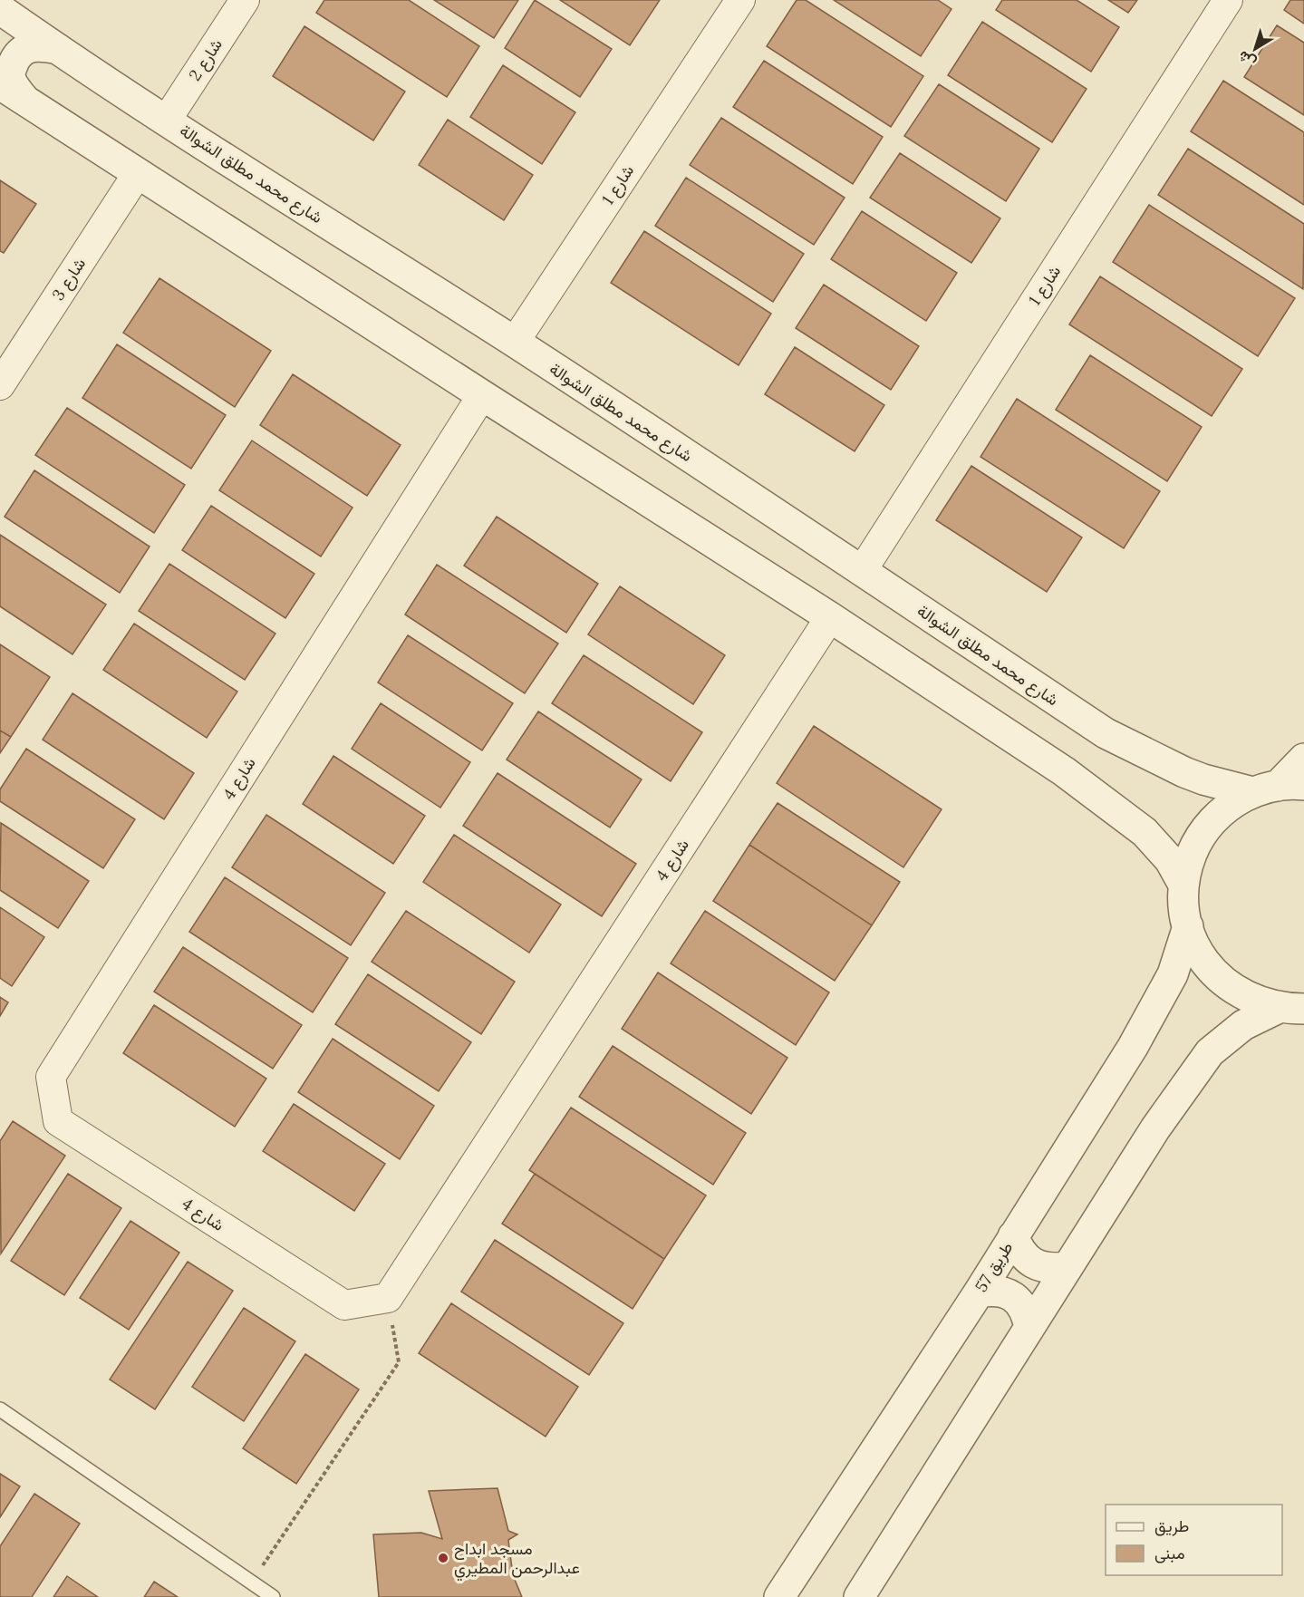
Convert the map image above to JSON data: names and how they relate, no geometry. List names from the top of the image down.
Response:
{
  "streets": {
    "street": [
      "شارع 2",
      "شارع محمد مطلق الشوالة",
      "شارع 1",
      "شارع 3",
      "شارع 4",
      "طريق 57"
    ]
  },
  "crossings": [
    ["شارع 2", "شارع محمد مطلق الشوالة"],
    ["شارع محمد مطلق الشوالة", "شارع 1"]
  ],
  "places": ["مسجد ابداح عبدالرحمن المطيري"],
  "legend": ["طريق", "مبنى"],
  "north": "bottom left"
}
